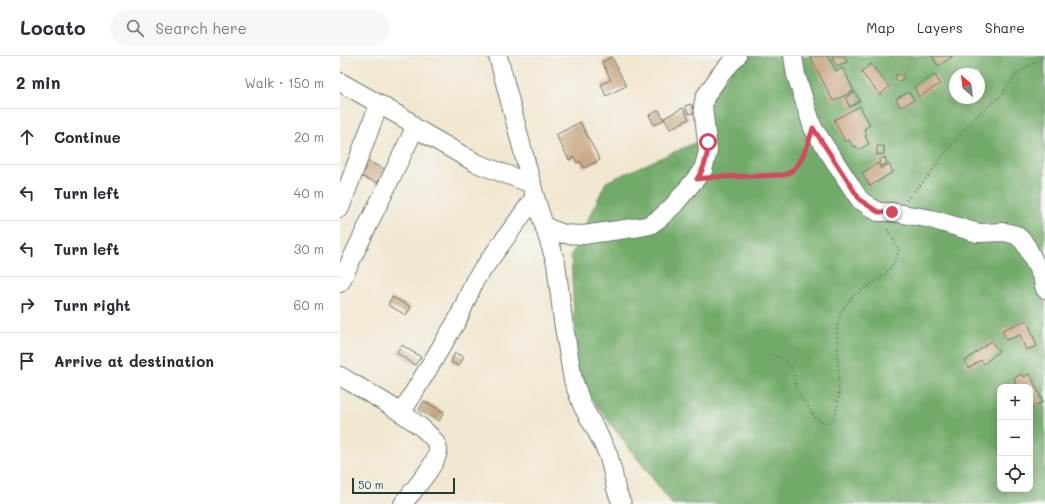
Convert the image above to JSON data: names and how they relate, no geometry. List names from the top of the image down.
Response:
{
  "scale_bar": "50 m",
  "north": "top left",
  "page": {
    "header": "Locato",
    "search": "Search here",
    "nav": ["Map", "Layers", "Share"],
    "heading": ["2 min", "Walk · 150 m"],
    "list": [
      ["Continue", "20 m"],
      ["Turn left", "40 m"],
      ["Turn left", "30 m"],
      ["Turn right", "60 m"],
      "Arrive at destination"
    ],
    "map_buttons": ["+", "−"],
    "scale": "50 m"
  }
}
